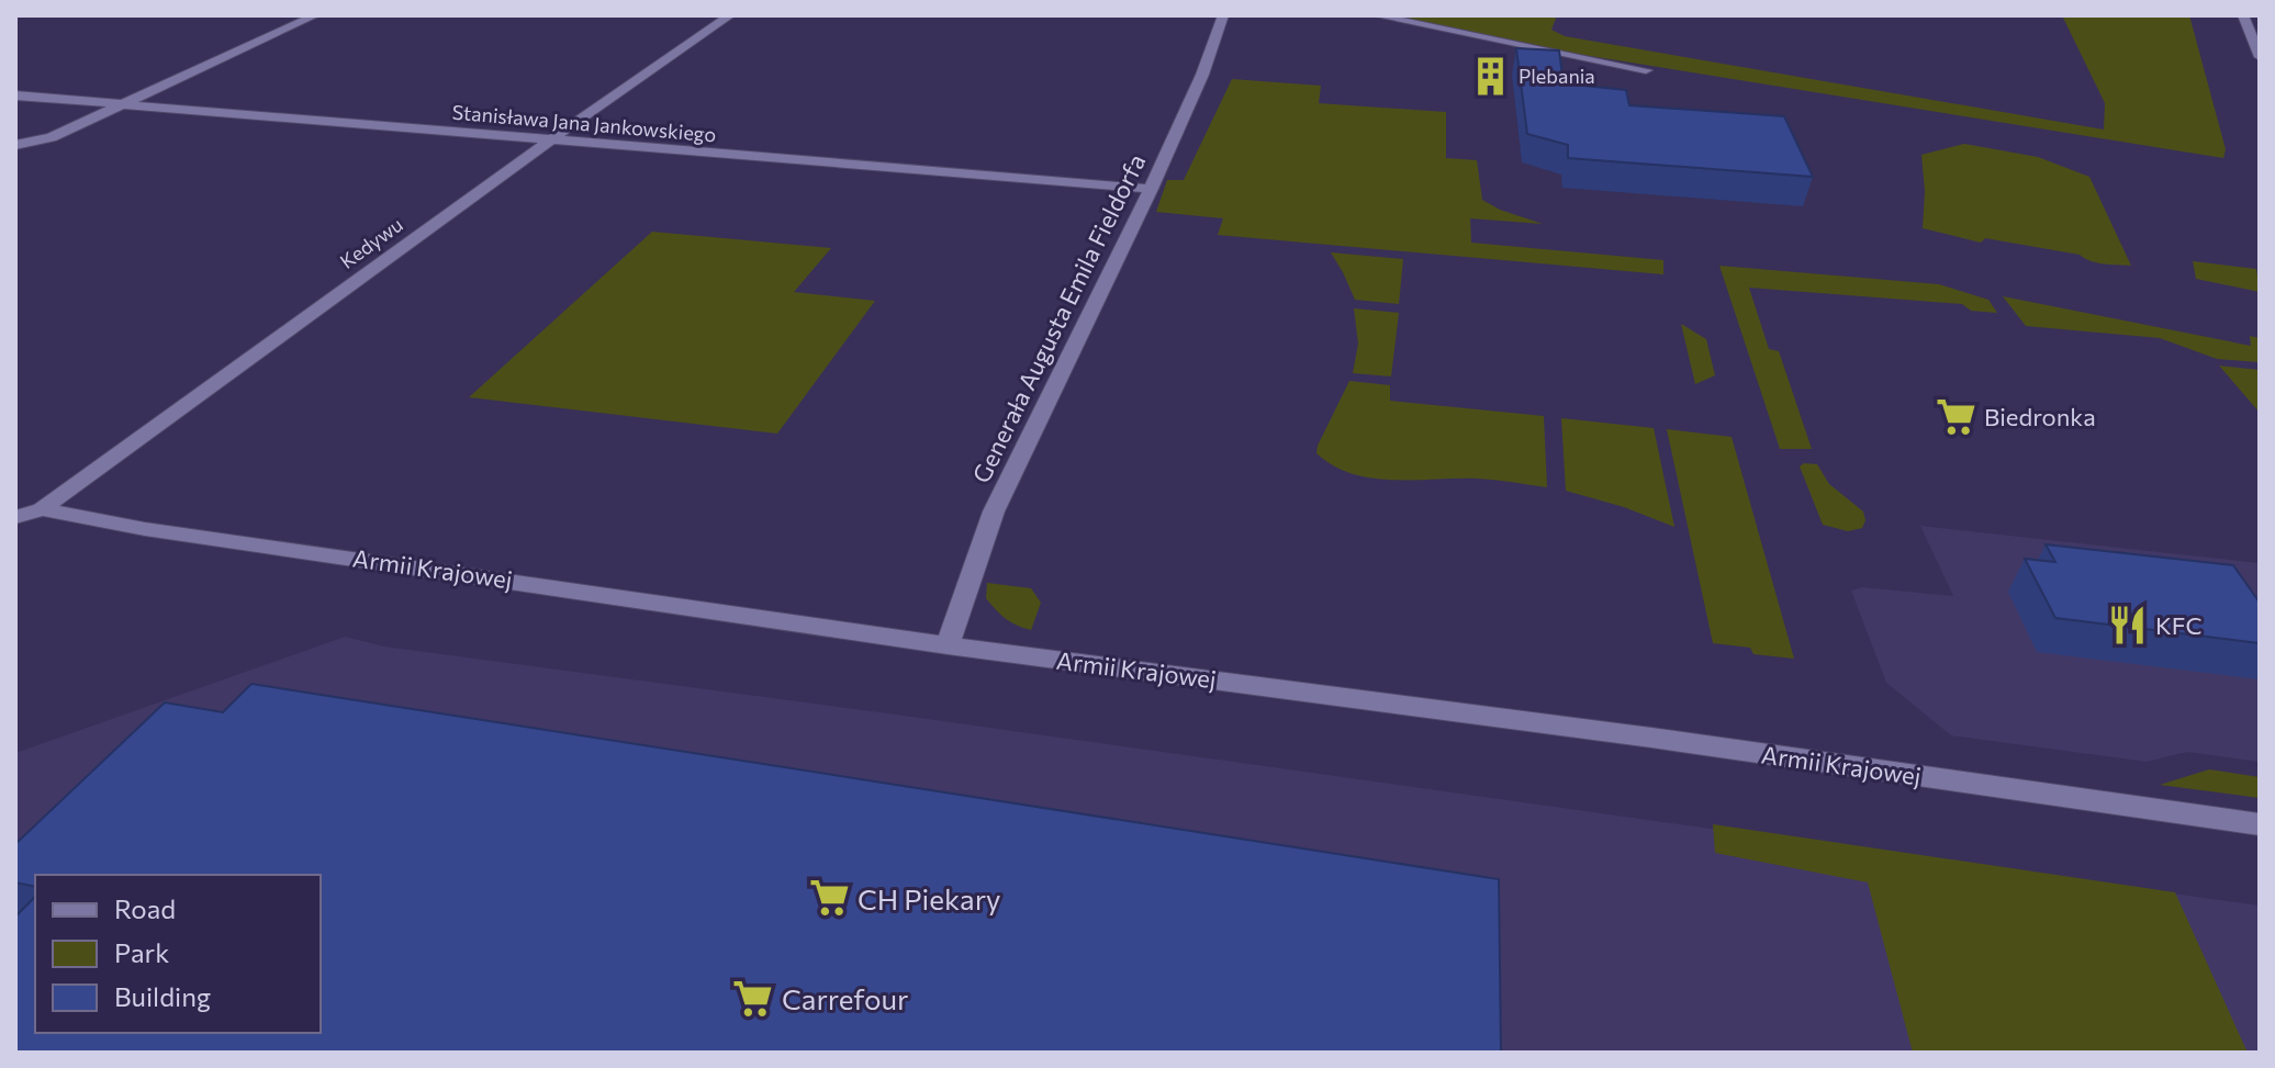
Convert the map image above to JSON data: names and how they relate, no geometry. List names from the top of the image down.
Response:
{
  "streets": {
    "street": [
      "Stanisława Jana Jankowskiego",
      "Kedywu",
      "Generała Augusta Emila Fieldorfa",
      "Armii Krajowej"
    ]
  },
  "crossings": [
    ["Stanisława Jana Jankowskiego", "Kedywu"],
    ["Stanisława Jana Jankowskiego", "Generała Augusta Emila Fieldorfa"],
    ["Kedywu", "Armii Krajowej"],
    ["Generała Augusta Emila Fieldorfa", "Armii Krajowej"]
  ],
  "places": {
    "building": ["Plebania"],
    "supermarket": ["Biedronka", "CH Piekary", "Carrefour"],
    "restaurant": ["KFC"]
  },
  "legend": ["Road", "Park", "Building"]
}
